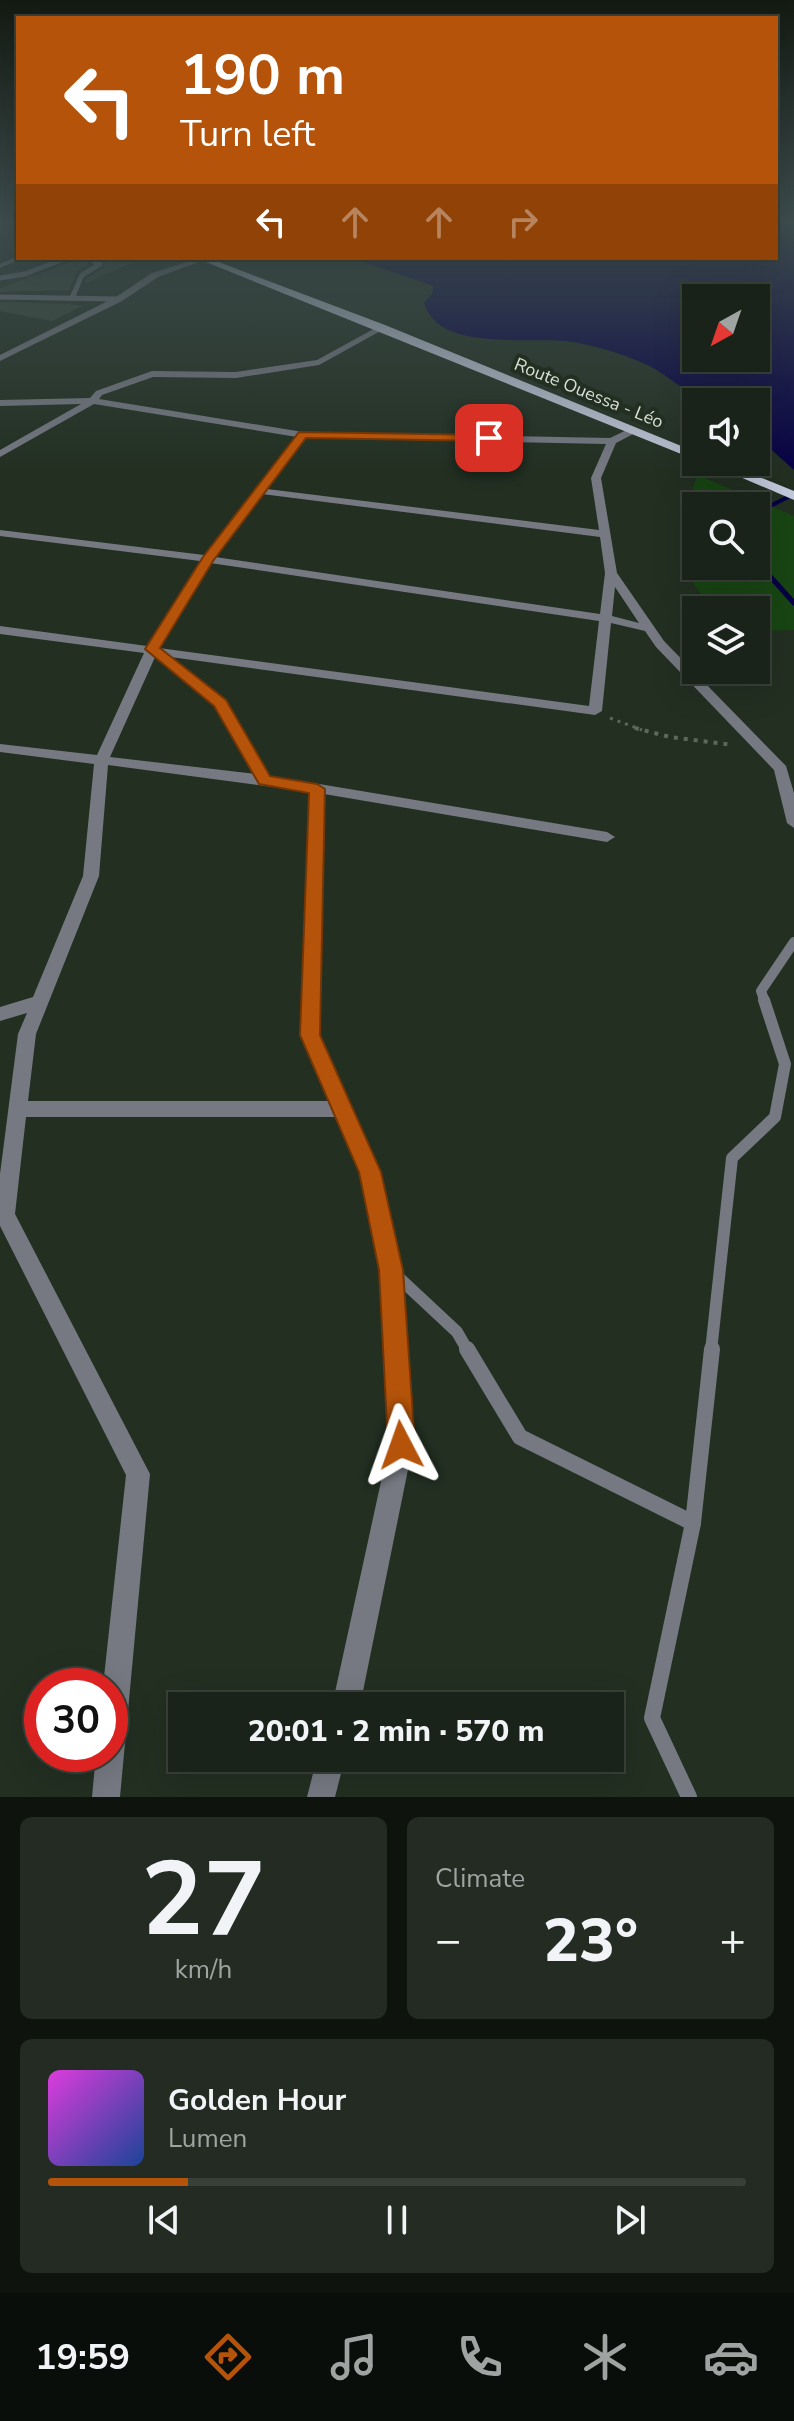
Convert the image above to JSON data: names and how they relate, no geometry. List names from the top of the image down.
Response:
{
  "streets": {
    "main road": ["Route Ouessa - Léo"]
  },
  "north": "bottom left",
  "page": {
    "turn": ["190 m", "Turn left"],
    "limit": "30",
    "trip": "20:01 · 2 min · 570 m",
    "tile": [
      ["27", "km/h"],
      "Climate"
    ],
    "heat": ["−", "23°", "+"],
    "song": ["Golden Hour", "Lumen"],
    "tabs": "19:59"
  }
}
